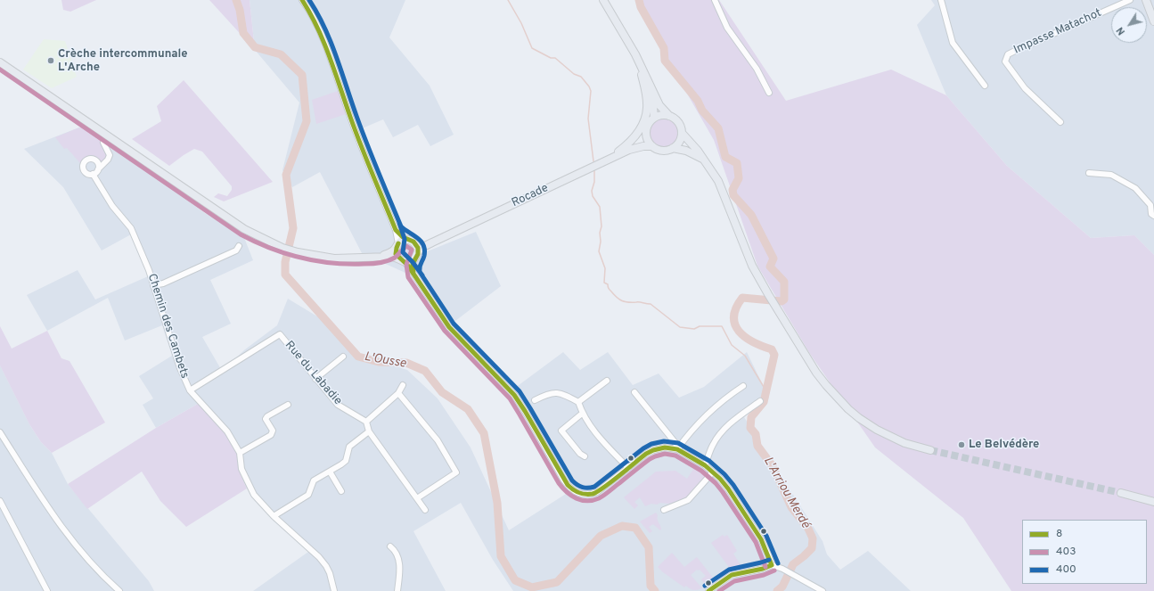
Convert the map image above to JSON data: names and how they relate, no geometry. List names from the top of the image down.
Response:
{
  "streets": {
    "main road": ["Rocade"],
    "street": ["Impasse Matachot", "Chemin des Cambets", "Rue du Labadie"]
  },
  "crossings": [
    ["Chemin des Cambets", "Rue du Labadie"]
  ],
  "water": ["L'Ousse", "L'Arriou Merdé"],
  "places": ["Crèche intercommunale L'Arche", "Le Belvédère"],
  "lines": ["transit line 8", "transit line 400", "transit line 403"],
  "legend": ["8", "403", "400"],
  "north": "bottom left"
}
